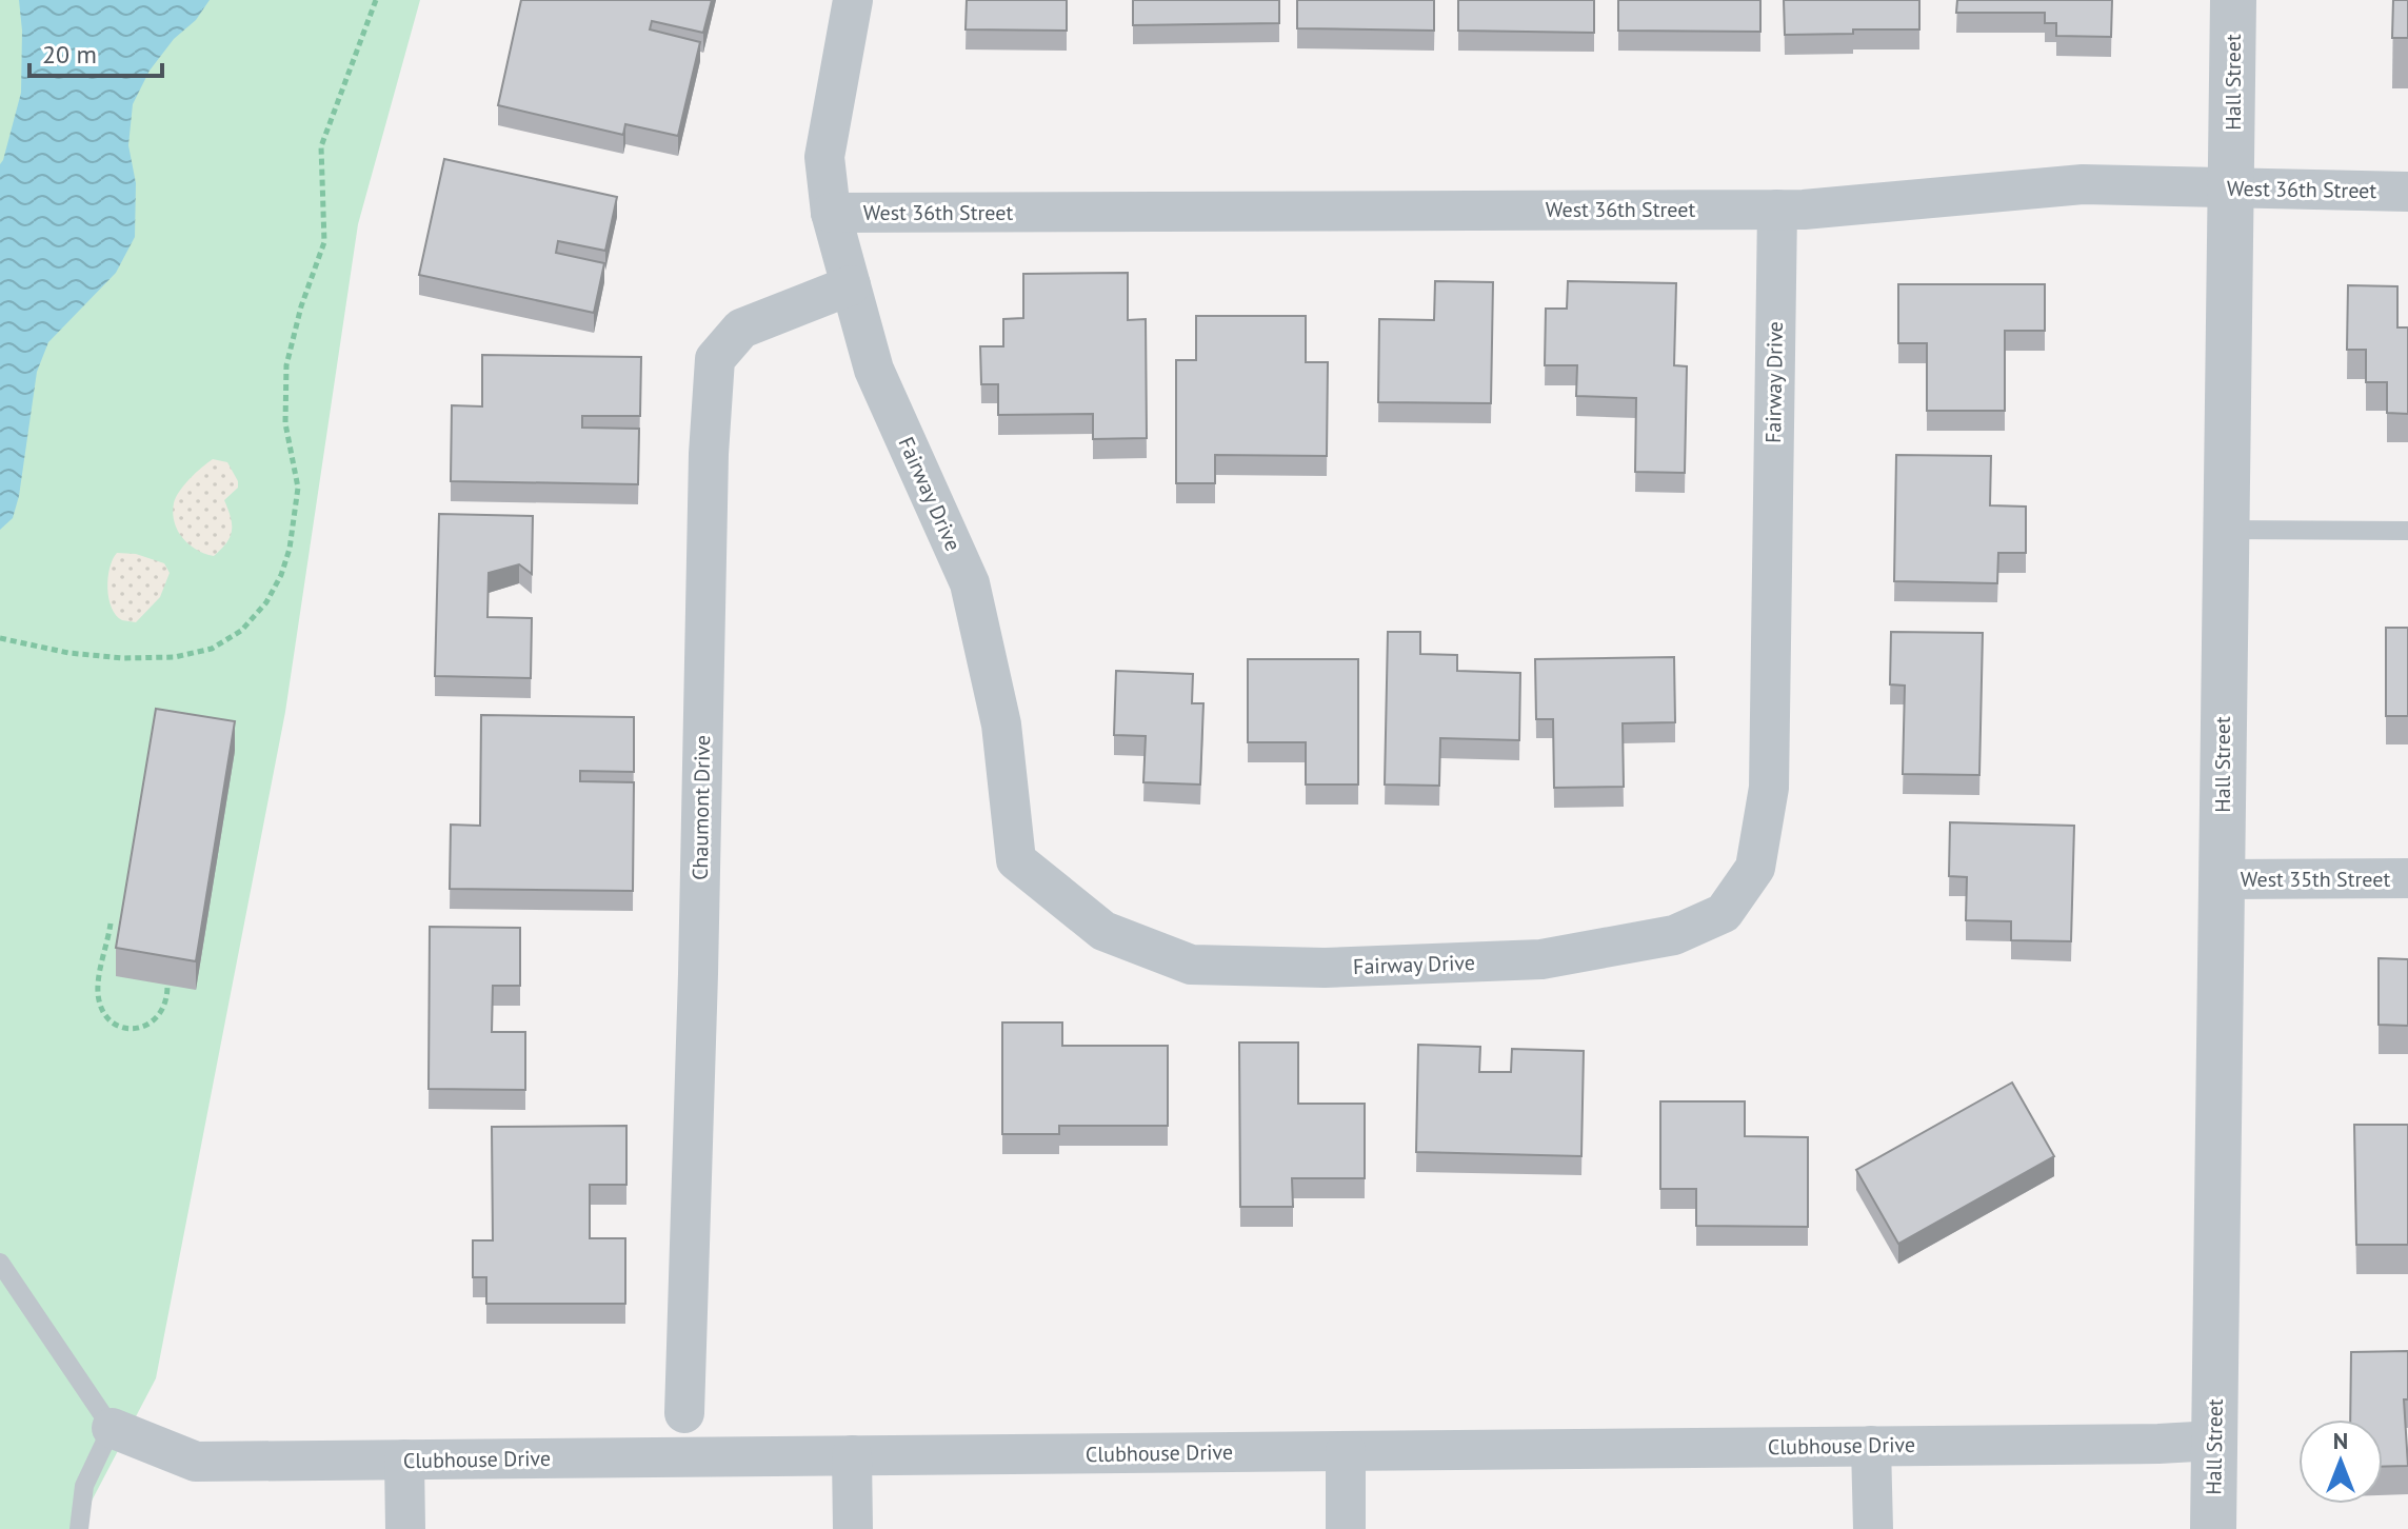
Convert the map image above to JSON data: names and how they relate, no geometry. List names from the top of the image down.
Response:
{
  "streets": {
    "street": [
      "Hall Street",
      "West 36th Street",
      "Fairway Drive",
      "Chaumont Drive",
      "West 35th Street",
      "Clubhouse Drive"
    ]
  },
  "crossings": [
    ["Hall Street", "West 36th Street"],
    ["Hall Street", "West 35th Street"],
    ["Hall Street", "Clubhouse Drive"],
    ["West 36th Street", "Fairway Drive"],
    ["Fairway Drive", "Chaumont Drive"]
  ],
  "scale_bar": "20 m",
  "north": "top"
}
